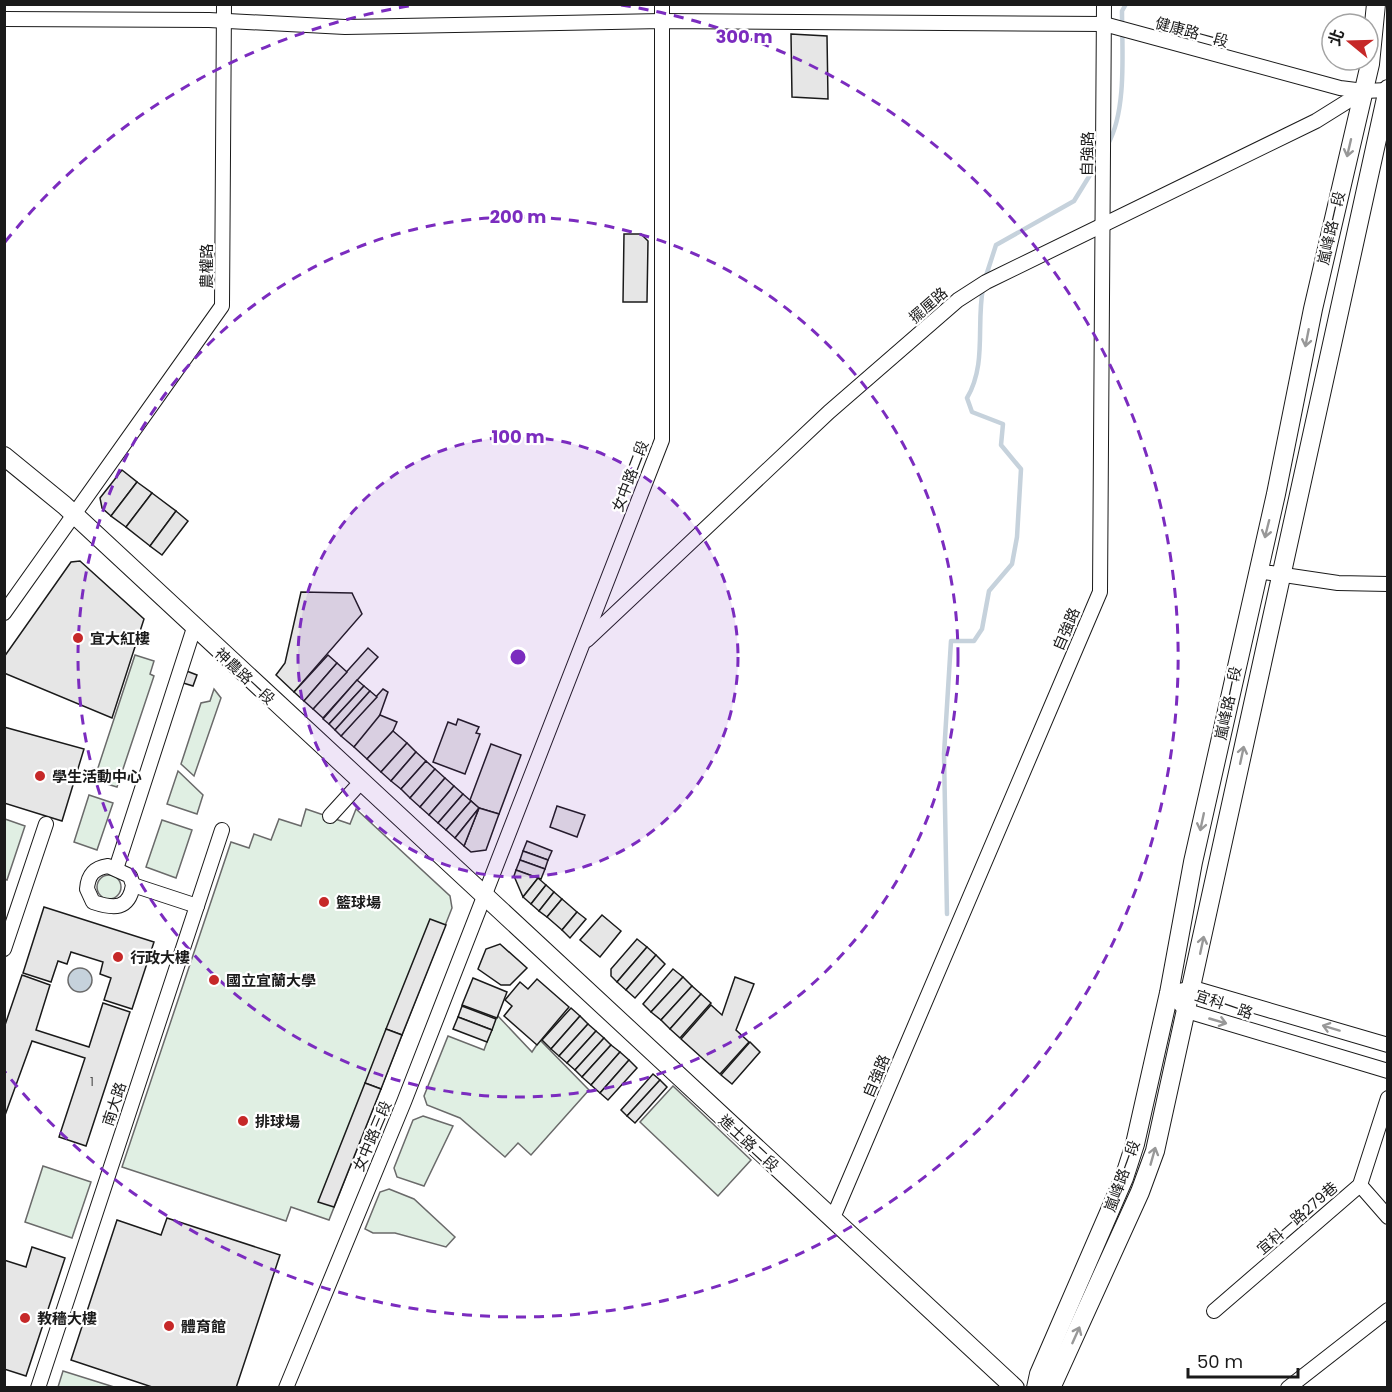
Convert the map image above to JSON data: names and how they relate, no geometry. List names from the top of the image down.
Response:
{
  "streets": {
    "main road": ["嵐峰路一段", "神農路一段", "進士路二段"],
    "street": [
      "健康路一段",
      "自強路",
      "農權路",
      "擺厘路",
      "女中路二段",
      "宜科一路",
      "南大路",
      "女中路三段",
      "宜科一路279巷"
    ]
  },
  "crossings": [
    ["健康路一段", "自強路"],
    ["健康路一段", "嵐峰路一段"],
    ["健康路一段", "農權路"],
    ["健康路一段", "擺厘路"],
    ["健康路一段", "女中路二段"],
    ["自強路", "擺厘路"],
    ["自強路", "進士路二段"],
    ["嵐峰路一段", "擺厘路"],
    ["嵐峰路一段", "宜科一路"],
    ["農權路", "神農路一段"],
    ["擺厘路", "女中路二段"],
    ["女中路二段", "神農路一段"],
    ["女中路二段", "女中路三段"],
    ["女中路二段", "進士路二段"],
    ["神農路一段", "女中路三段"],
    ["神農路一段", "進士路二段"],
    ["女中路三段", "進士路二段"]
  ],
  "places": [
    "宜大紅樓",
    "學生活動中心",
    "籃球場",
    "行政大樓",
    "國立宜蘭大學",
    "排球場",
    "教穡大樓",
    "體育館"
  ],
  "house_numbers": ["1"],
  "scale_bar": "50 m",
  "north": "left",
  "rings": ["300 m", "200 m", "100 m"]
}
